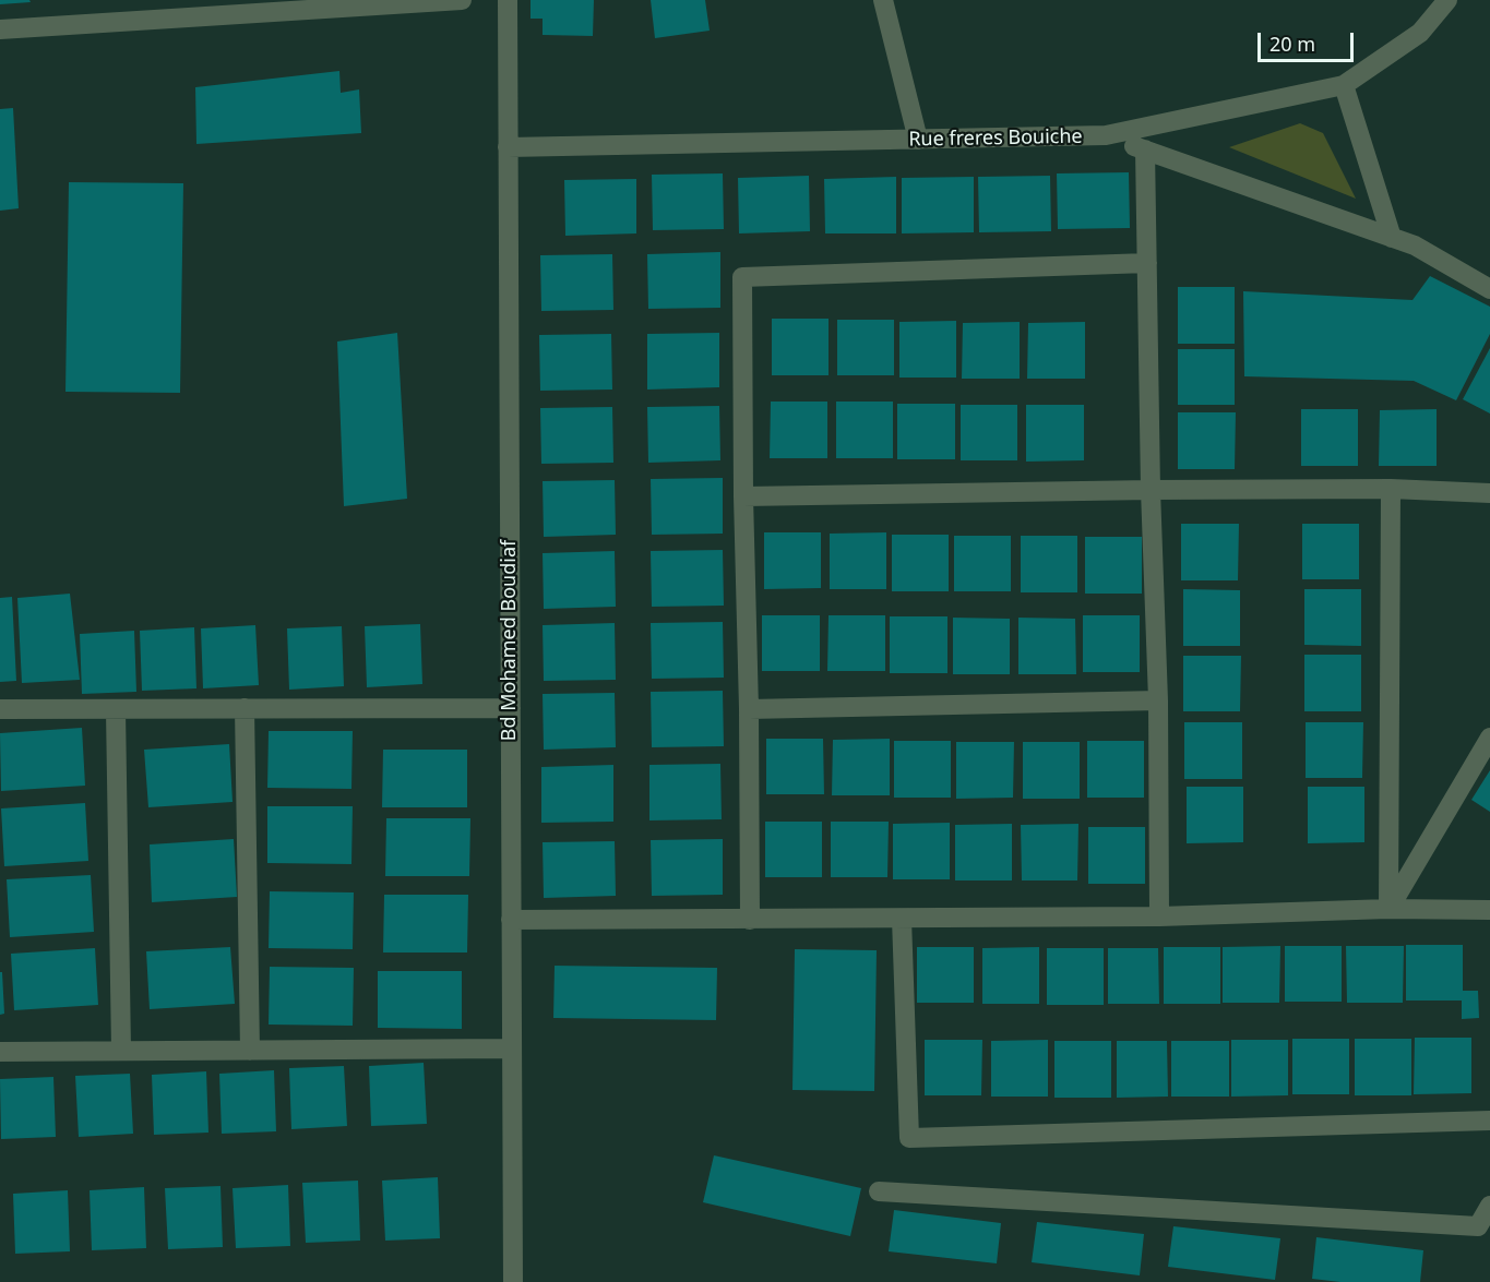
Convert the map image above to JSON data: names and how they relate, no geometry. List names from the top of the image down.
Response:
{
  "streets": {
    "street": ["Rue freres Bouiche", "Bd Mohamed Boudiaf"]
  },
  "crossings": [
    ["Rue freres Bouiche", "Bd Mohamed Boudiaf"]
  ],
  "scale_bar": "20 m"
}
